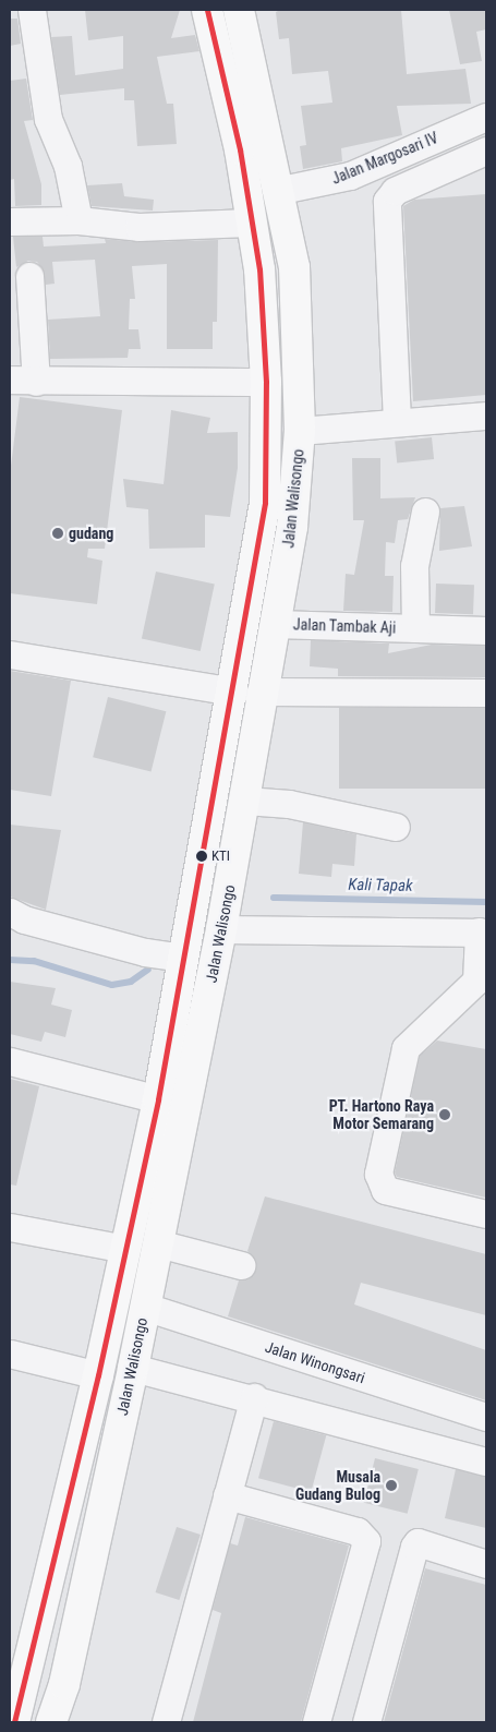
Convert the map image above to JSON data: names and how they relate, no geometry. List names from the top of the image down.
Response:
{
  "streets": {
    "highway": ["Jalan Walisongo"],
    "street": ["Jalan Margosari IV", "Jalan Tambak Aji", "Jalan Winongsari"]
  },
  "crossings": [
    ["Jalan Margosari IV", "Jalan Walisongo"],
    ["Jalan Walisongo", "Jalan Tambak Aji"],
    ["Jalan Walisongo", "Jalan Winongsari"]
  ],
  "water": ["Kali Tapak"],
  "places": [
    "gudang",
    "KTI",
    "PT. Hartono Raya Motor Semarang",
    "Musala Gudang Bulog"
  ]
}
